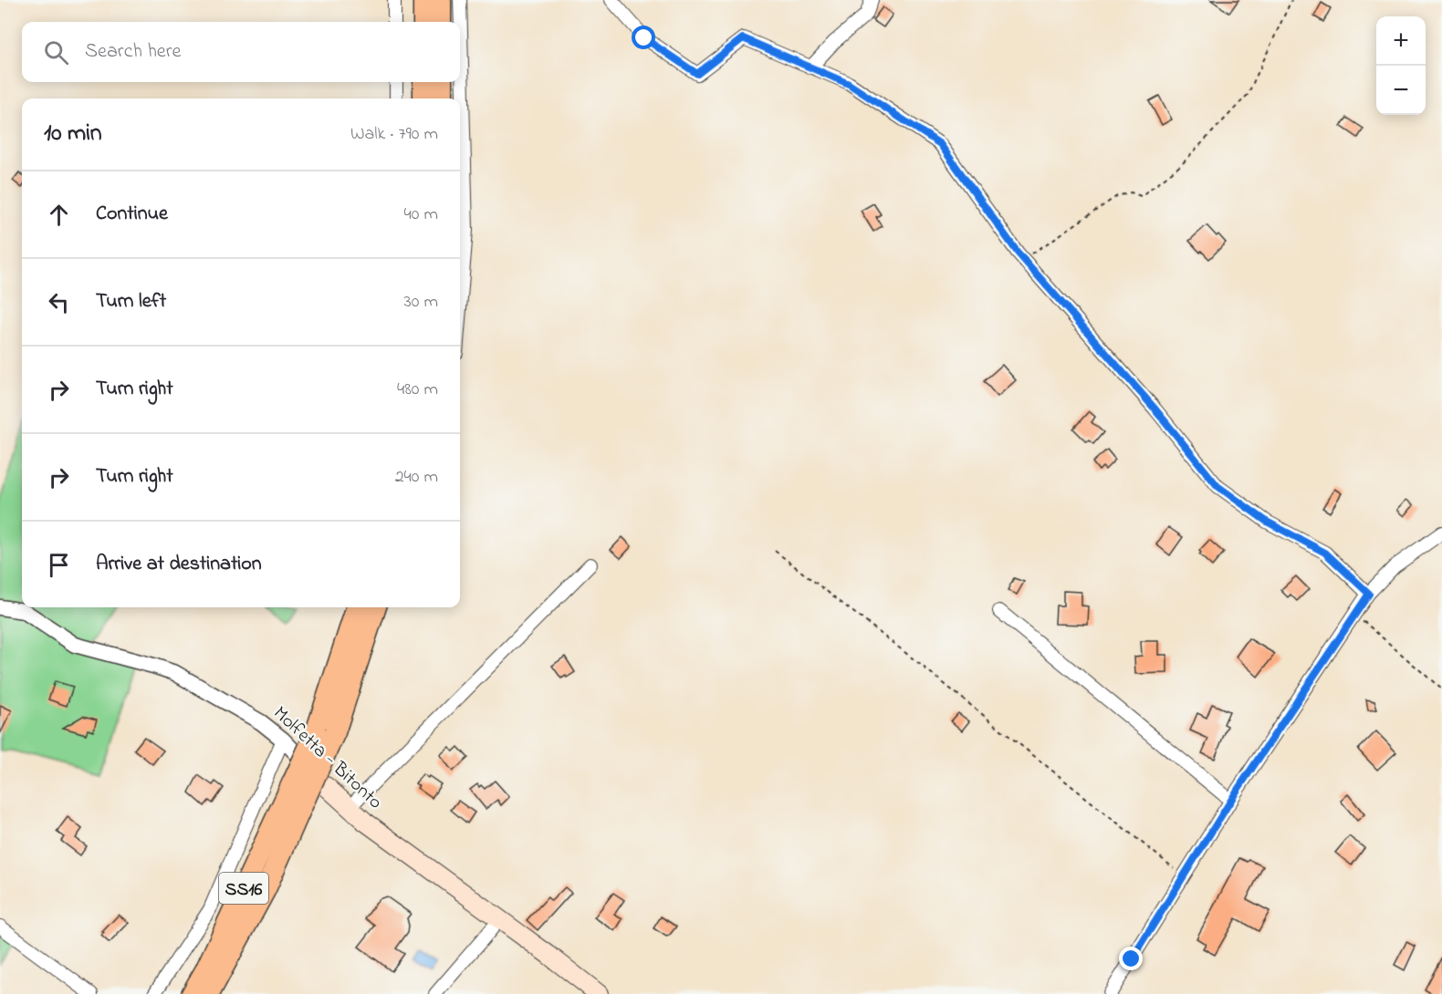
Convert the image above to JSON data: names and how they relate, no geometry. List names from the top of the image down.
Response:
{
  "streets": {
    "highway": ["SS16"],
    "main road": ["Molfetta - Bitonto"]
  },
  "crossings": [
    ["Molfetta - Bitonto", "SS16"]
  ],
  "page": {
    "map_buttons": ["+", "−"],
    "search": "Search here",
    "heading": ["10 min", "Walk · 790 m"],
    "list": [
      ["Continue", "40 m"],
      ["Turn left", "30 m"],
      ["Turn right", "480 m"],
      ["Turn right", "240 m"],
      "Arrive at destination"
    ]
  }
}
